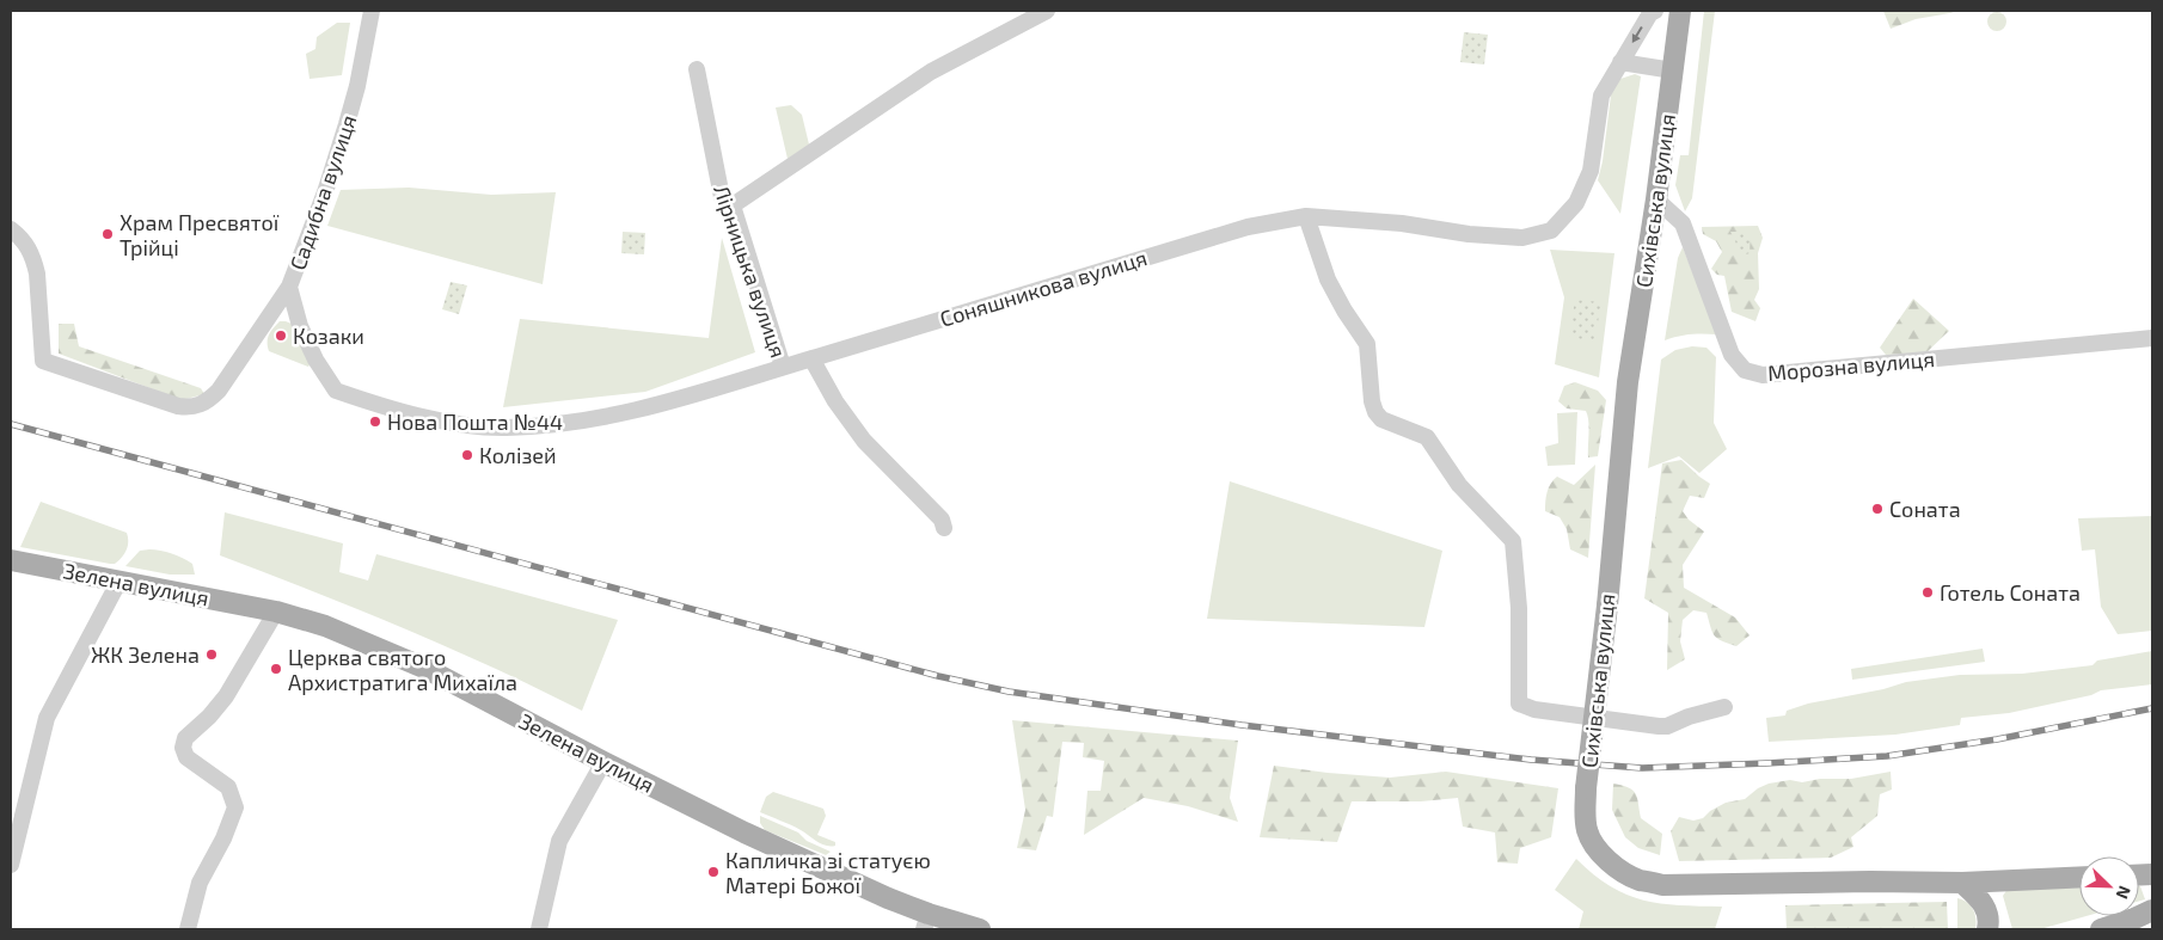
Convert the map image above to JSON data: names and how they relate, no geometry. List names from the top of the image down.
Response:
{
  "streets": {
    "main road": ["Сихівська вулиця", "Зелена вулиця"],
    "street": [
      "Садибна вулиця",
      "Лірницька вулиця",
      "Соняшникова вулиця",
      "Морозна вулиця"
    ]
  },
  "crossings": [
    ["Садибна вулиця", "Соняшникова вулиця"],
    ["Сихівська вулиця", "Морозна вулиця"],
    ["Лірницька вулиця", "Соняшникова вулиця"]
  ],
  "places": [
    "Храм Пресвятої Трійці",
    "Козаки",
    "Нова Пошта №44",
    "Колізей",
    "Соната",
    "Готель Соната",
    "ЖК Зелена",
    "Церква святого Архистратига Михаїла",
    "Капличка зі статуєю Матері Божої"
  ],
  "north": "bottom right"
}
